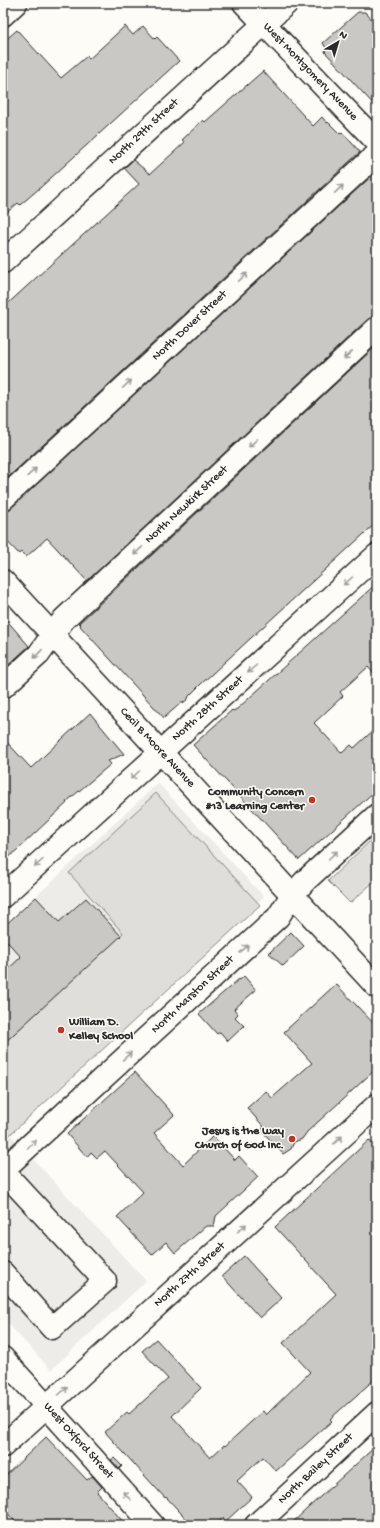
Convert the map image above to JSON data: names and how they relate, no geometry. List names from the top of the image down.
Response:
{
  "streets": {
    "street": [
      "West Montgomery Avenue",
      "North 29th Street",
      "North Dover Street",
      "North Newkirk Street",
      "North 28th Street",
      "Cecil B Moore Avenue",
      "North Marston Street",
      "North 27th Street",
      "West Oxford Street",
      "North Bailey Street"
    ]
  },
  "crossings": [
    ["West Montgomery Avenue", "North 29th Street"],
    ["North Newkirk Street", "Cecil B Moore Avenue"],
    ["North 28th Street", "Cecil B Moore Avenue"],
    ["Cecil B Moore Avenue", "North Marston Street"],
    ["North 27th Street", "West Oxford Street"]
  ],
  "one_way": [
    "North Dover Street",
    "North Newkirk Street",
    "North 28th Street",
    "North Marston Street",
    "North 27th Street",
    "West Oxford Street"
  ],
  "places": ["Community Concern #13 Learning Center", "William D. Kelley School", "Jesus is the way Church of God Inc."],
  "north": "top right"
}
